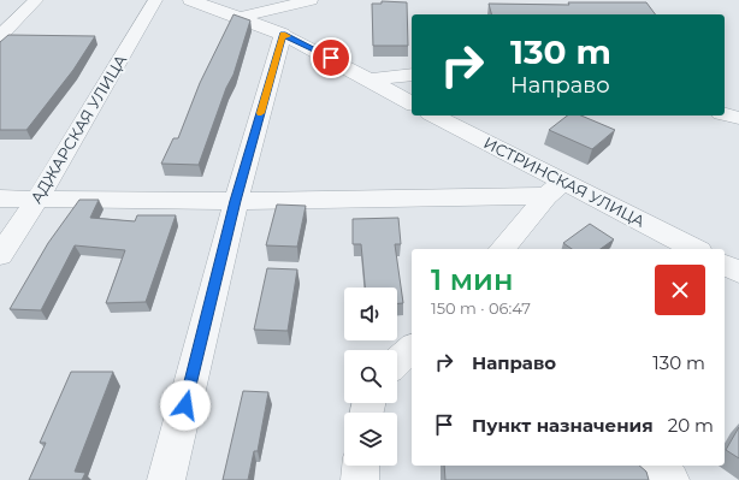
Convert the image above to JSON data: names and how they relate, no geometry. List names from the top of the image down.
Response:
{
  "streets": {
    "street": ["АДЖАРСКАЯ УЛИЦА", "ИСТРИНСКАЯ УЛИЦА"]
  },
  "page": {
    "turn": ["130 m", "Направо"],
    "heading": ["1 мин", "150 m · 06:47"],
    "list": [
      {
        "name": "Направо",
        "value": "130 m"
      },
      {
        "name": "Пункт назначения",
        "value": "20 m"
      }
    ]
  }
}
